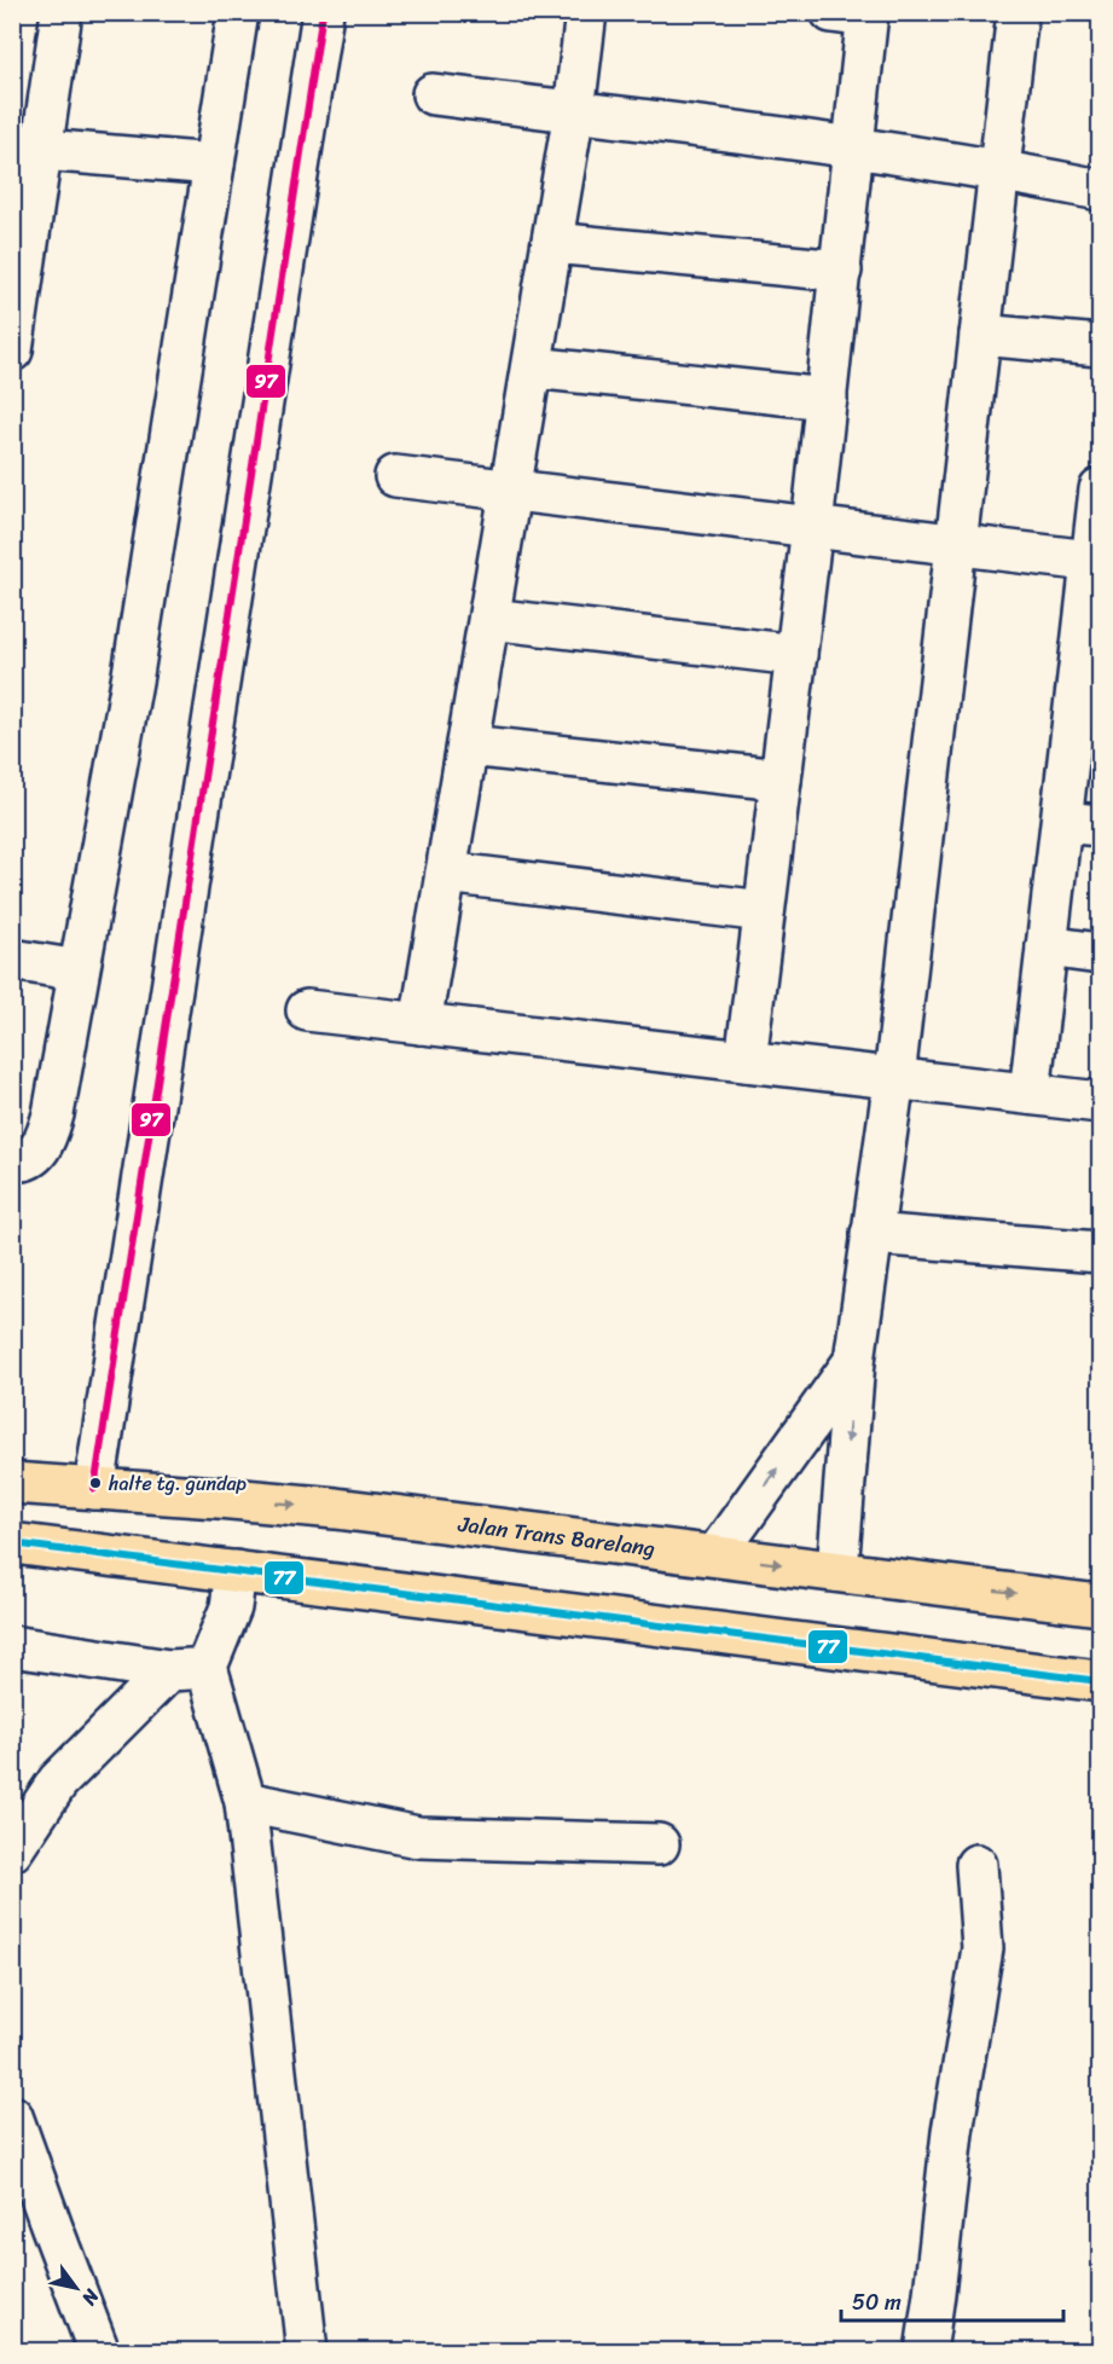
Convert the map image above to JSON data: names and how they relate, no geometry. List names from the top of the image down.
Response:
{
  "streets": {
    "highway": ["Jalan Trans Barelang"]
  },
  "places": ["halte tg. gundap"],
  "lines": ["transit line 97", "transit line 77"],
  "scale_bar": "50 m",
  "north": "bottom right"
}
